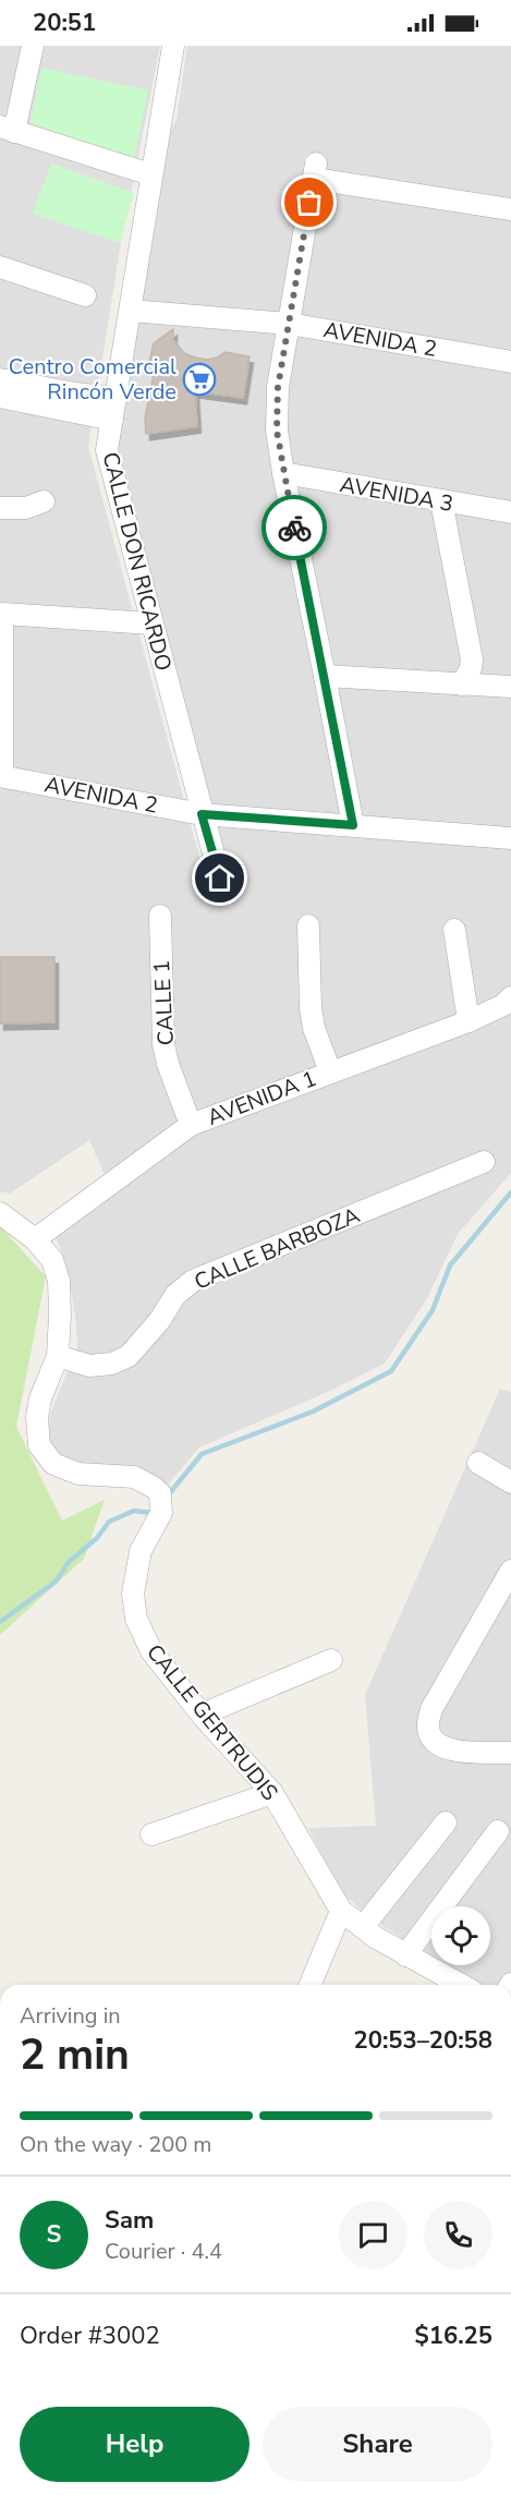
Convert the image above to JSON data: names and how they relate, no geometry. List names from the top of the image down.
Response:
{
  "streets": {
    "street": [
      "AVENIDA 2",
      "AVENIDA 3",
      "CALLE DON RICARDO",
      "CALLE 1",
      "AVENIDA 1",
      "CALLE BARBOZA",
      "CALLE GERTRUDIS"
    ]
  },
  "crossings": [
    ["AVENIDA 2", "CALLE DON RICARDO"],
    ["CALLE 1", "AVENIDA 1"],
    ["AVENIDA 1", "CALLE GERTRUDIS"],
    ["CALLE BARBOZA", "CALLE GERTRUDIS"]
  ],
  "places": {
    "supermarket": ["Centro Comercial Rincón Verde"]
  },
  "page": {
    "status": "20:51",
    "heading": ["2 min", "Arriving in", "20:53–20:58"],
    "panel": [
      "Sam",
      "Courier · 4.4",
      "Order #3002",
      "$16.25"
    ],
    "bar": "On the way · 200 m",
    "round": "S",
    "buttons": ["Help", "Share"]
  }
}
